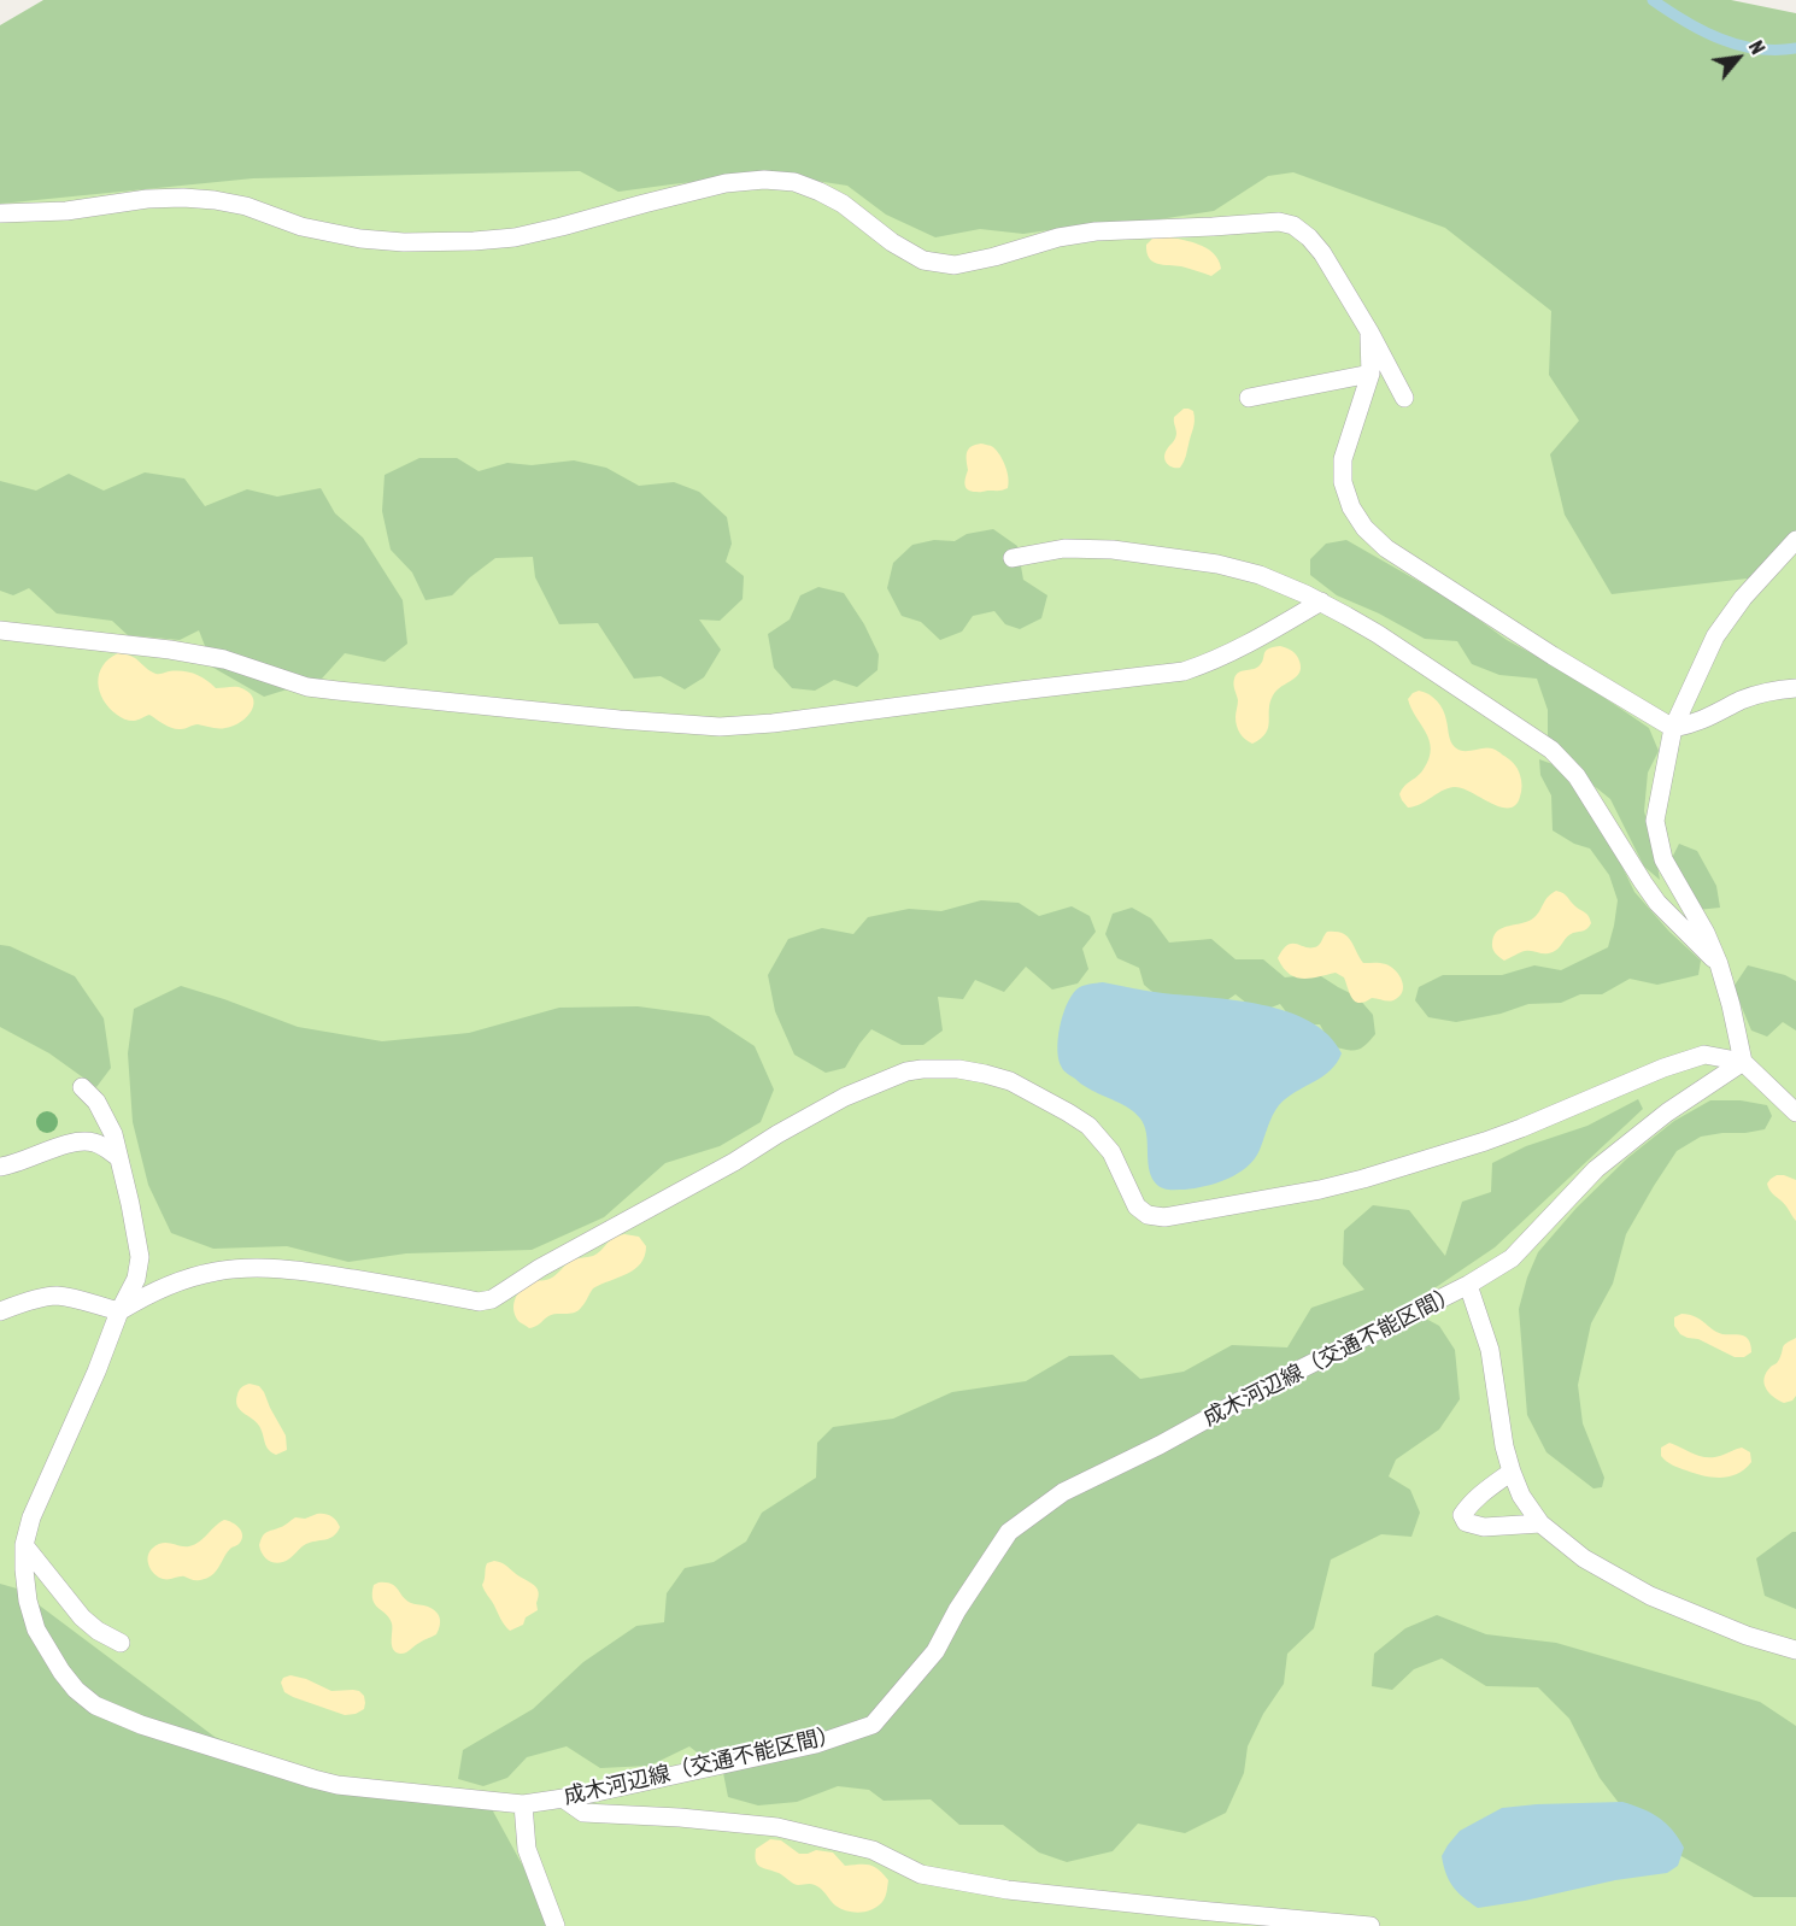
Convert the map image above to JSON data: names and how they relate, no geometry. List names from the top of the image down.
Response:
{
  "streets": {
    "lane": ["成木河辺線（交通不能区間）"]
  },
  "north": "top right"
}
